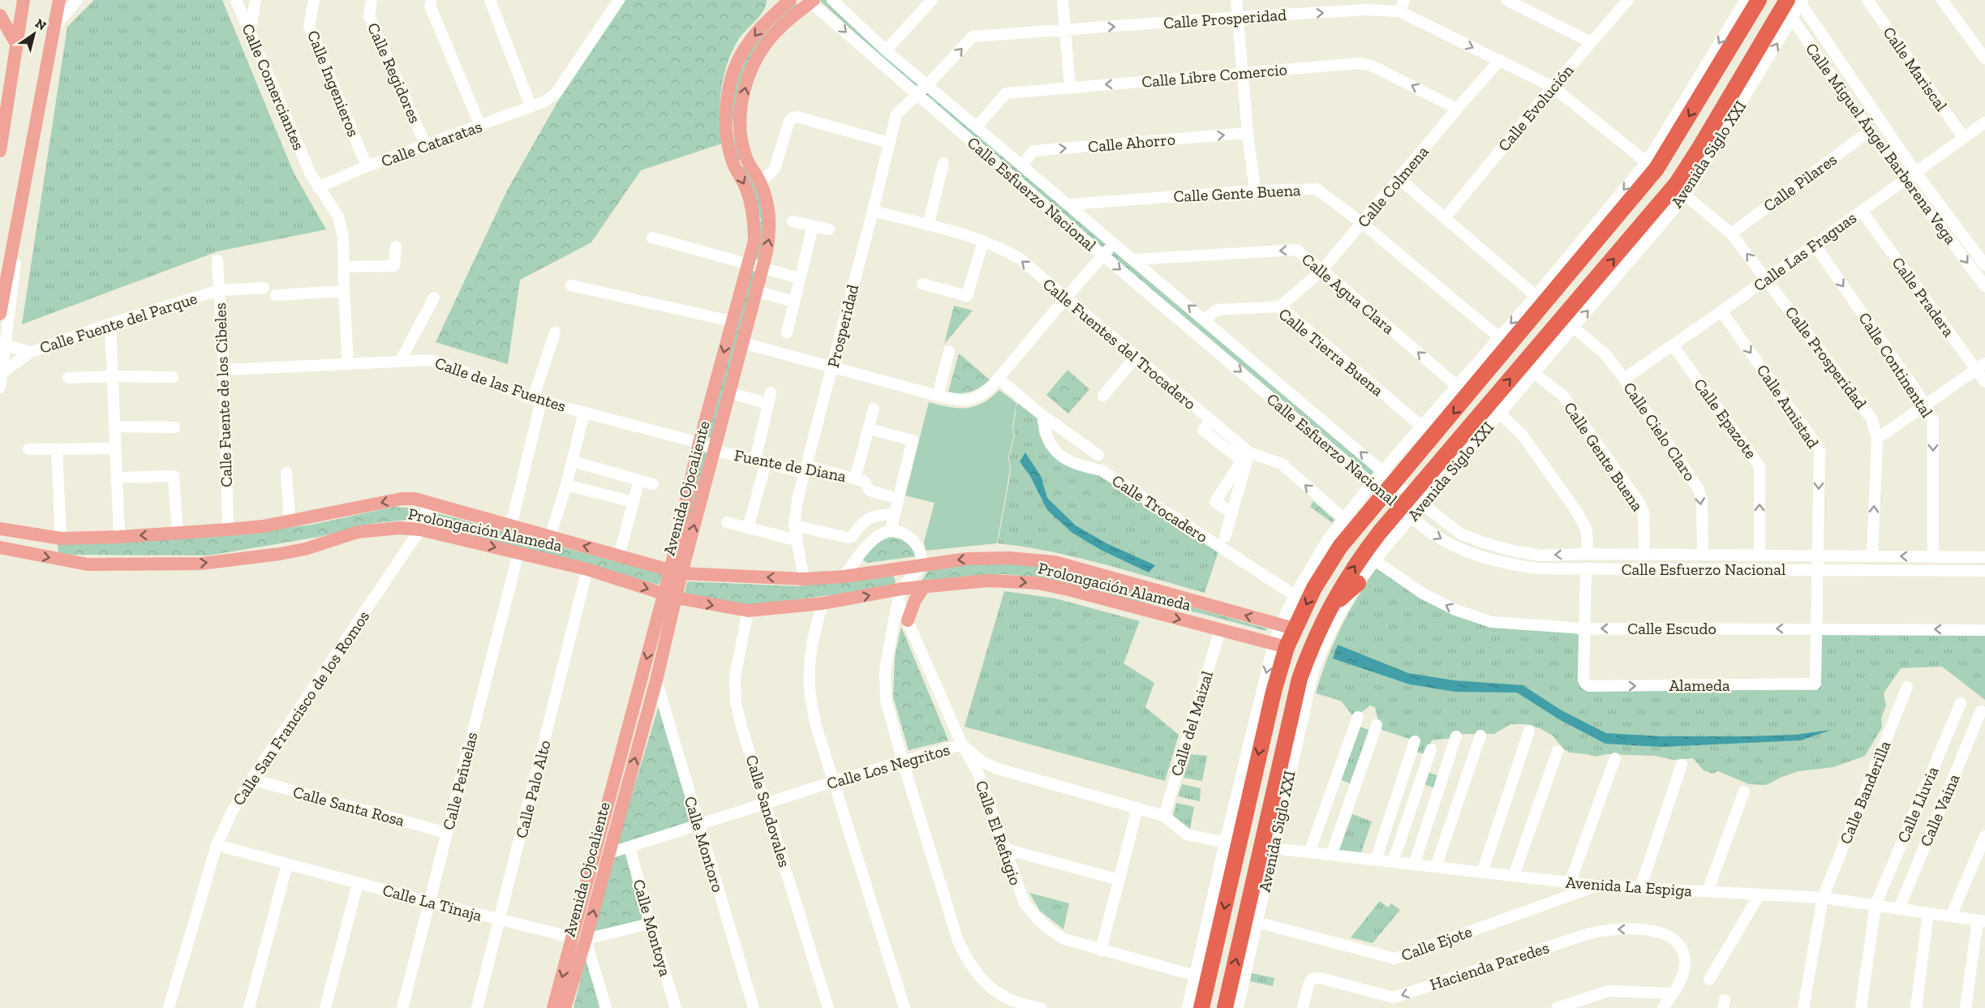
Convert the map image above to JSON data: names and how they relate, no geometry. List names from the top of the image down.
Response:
{
  "streets": {
    "highway": ["Avenida Siglo XXI"],
    "main road": ["Avenida Ojocaliente", "Prolongación Alameda"],
    "street": [
      "Calle Prosperidad",
      "Calle Mariscal",
      "Calle Regidores",
      "Calle Libre Comercio",
      "Calle Ingenieros",
      "Calle Comerciantes",
      "Calle Evolución",
      "Calle Ahorro",
      "Calle Cataratas",
      "Calle Miguel Ángel Barberena Vega",
      "Calle Pilares",
      "Calle Colmena",
      "Calle Gente Buena",
      "Calle Esfuerzo Nacional",
      "Calle Las Fraguas",
      "Calle Agua Clara",
      "Calle Pradera",
      "Calle Fuente del Parque",
      "Prosperidad",
      "Calle Fuentes del Trocadero",
      "Calle Tierra Buena",
      "Calle Continental",
      "Calle de las Fuentes",
      "Calle Fuente de los Cibeles",
      "Calle Amistad",
      "Calle Epazote",
      "Calle Cielo Claro",
      "Fuente de Diana",
      "Calle Trocadero",
      "Calle Escudo",
      "Alameda",
      "Calle San Francisco de los Romos",
      "Calle del Maizal",
      "Calle Los Negritos",
      "Calle Peñuelas",
      "Calle Palo Alto",
      "Calle Banderilla",
      "Calle Lluvia",
      "Calle Santa Rosa",
      "Calle Vaina",
      "Calle Sandovales",
      "Calle El Refugio",
      "Calle Montoro",
      "Avenida La Espiga",
      "Calle La Tinaja",
      "Calle Montoya",
      "Calle Ejote",
      "Hacienda Paredes"
    ]
  },
  "crossings": [
    ["Calle Prosperidad", "Calle Evolución"],
    ["Calle Prosperidad", "Avenida Siglo XXI"],
    ["Calle Prosperidad", "Calle Pilares"],
    ["Calle Prosperidad", "Calle Colmena"],
    ["Calle Prosperidad", "Calle Esfuerzo Nacional"],
    ["Calle Prosperidad", "Calle Las Fraguas"],
    ["Calle Prosperidad", "Prosperidad"],
    ["Calle Mariscal", "Calle Las Fraguas"],
    ["Calle Regidores", "Calle Cataratas"],
    ["Calle Libre Comercio", "Calle Colmena"],
    ["Calle Libre Comercio", "Calle Esfuerzo Nacional"],
    ["Calle Ingenieros", "Calle Cataratas"],
    ["Calle Comerciantes", "Calle Cataratas"],
    ["Calle Comerciantes", "Calle de las Fuentes"],
    ["Calle Ahorro", "Calle Esfuerzo Nacional"],
    ["Calle Miguel Ángel Barberena Vega", "Avenida Siglo XXI"],
    ["Calle Miguel Ángel Barberena Vega", "Calle Pilares"],
    ["Calle Miguel Ángel Barberena Vega", "Calle Las Fraguas"],
    ["Avenida Siglo XXI", "Calle Gente Buena"],
    ["Avenida Siglo XXI", "Calle Esfuerzo Nacional"],
    ["Avenida Siglo XXI", "Calle Cielo Claro"],
    ["Avenida Siglo XXI", "Calle Escudo"],
    ["Avenida Siglo XXI", "Avenida La Espiga"],
    ["Avenida Siglo XXI", "Calle Ejote"],
    ["Calle Colmena", "Calle Gente Buena"],
    ["Calle Colmena", "Calle Agua Clara"],
    ["Calle Colmena", "Calle Tierra Buena"],
    ["Calle Gente Buena", "Calle Esfuerzo Nacional"],
    ["Calle Esfuerzo Nacional", "Calle Agua Clara"],
    ["Calle Esfuerzo Nacional", "Prosperidad"],
    ["Calle Esfuerzo Nacional", "Calle Tierra Buena"],
    ["Calle Esfuerzo Nacional", "Calle Continental"],
    ["Calle Esfuerzo Nacional", "Calle Amistad"],
    ["Calle Esfuerzo Nacional", "Calle Epazote"],
    ["Calle Esfuerzo Nacional", "Calle Cielo Claro"],
    ["Calle Esfuerzo Nacional", "Avenida Ojocaliente"],
    ["Calle Esfuerzo Nacional", "Alameda"],
    ["Calle Las Fraguas", "Calle Pradera"],
    ["Calle Las Fraguas", "Calle Continental"],
    ["Calle Las Fraguas", "Calle Amistad"],
    ["Calle Las Fraguas", "Calle Epazote"],
    ["Calle Las Fraguas", "Calle Cielo Claro"],
    ["Calle Fuente del Parque", "Calle Fuente de los Cibeles"],
    ["Prosperidad", "Calle Fuentes del Trocadero"],
    ["Prosperidad", "Fuente de Diana"],
    ["Prosperidad", "Prolongación Alameda"],
    ["Calle de las Fuentes", "Calle Fuente de los Cibeles"],
    ["Calle de las Fuentes", "Fuente de Diana"],
    ["Calle de las Fuentes", "Avenida Ojocaliente"],
    ["Calle Fuente de los Cibeles", "Prolongación Alameda"],
    ["Calle Amistad", "Alameda"],
    ["Fuente de Diana", "Avenida Ojocaliente"],
    ["Avenida Ojocaliente", "Prolongación Alameda"],
    ["Avenida Ojocaliente", "Calle Los Negritos"],
    ["Avenida Ojocaliente", "Calle Montoro"],
    ["Avenida Ojocaliente", "Calle La Tinaja"],
    ["Prolongación Alameda", "Calle San Francisco de los Romos"],
    ["Prolongación Alameda", "Calle del Maizal"],
    ["Prolongación Alameda", "Calle Peñuelas"],
    ["Prolongación Alameda", "Calle Palo Alto"],
    ["Prolongación Alameda", "Calle Sandovales"],
    ["Prolongación Alameda", "Calle El Refugio"],
    ["Calle Escudo", "Alameda"],
    ["Calle San Francisco de los Romos", "Calle Santa Rosa"],
    ["Calle San Francisco de los Romos", "Calle La Tinaja"],
    ["Calle del Maizal", "Calle Los Negritos"],
    ["Calle Los Negritos", "Calle Sandovales"],
    ["Calle Los Negritos", "Calle El Refugio"],
    ["Calle Los Negritos", "Calle Montoro"],
    ["Calle Los Negritos", "Calle Montoya"],
    ["Calle Peñuelas", "Calle Santa Rosa"],
    ["Calle Peñuelas", "Calle La Tinaja"],
    ["Calle Palo Alto", "Calle La Tinaja"],
    ["Calle Banderilla", "Avenida La Espiga"],
    ["Calle Lluvia", "Avenida La Espiga"],
    ["Calle Vaina", "Avenida La Espiga"],
    ["Avenida La Espiga", "Calle Ejote"],
    ["Calle La Tinaja", "Calle Montoya"]
  ],
  "one_way": [
    "Calle Libre Comercio",
    "Calle Ahorro",
    "Calle Agua Clara",
    "Calle Fuentes del Trocadero",
    "Calle Continental",
    "Calle Amistad",
    "Calle Epazote",
    "Calle Cielo Claro",
    "Calle Escudo"
  ],
  "north": "top right"
}
